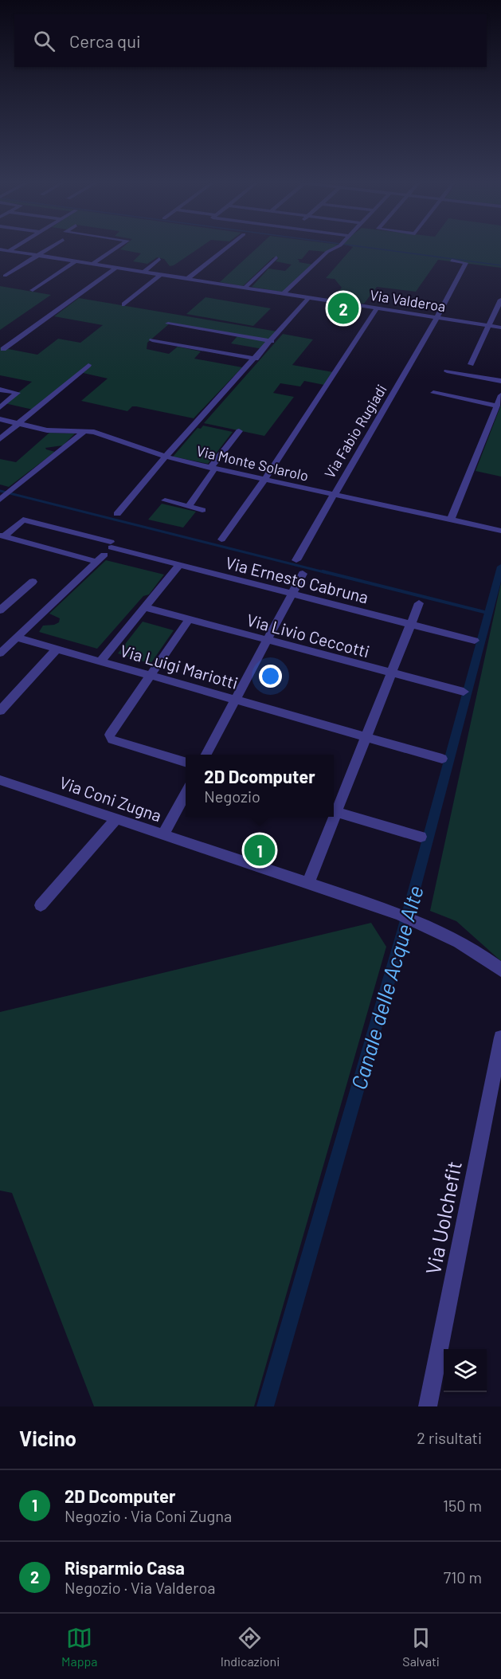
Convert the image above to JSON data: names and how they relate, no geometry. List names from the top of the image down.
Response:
{
  "streets": {
    "street": [
      "Via Valderoa",
      "Via Fabio Rugiadi",
      "Via Monte Solarolo",
      "Via Ernesto Cabruna",
      "Via Livio Ceccotti",
      "Via Luigi Mariotti",
      "Via Coni Zugna",
      "Via Uolchefit"
    ]
  },
  "crossings": [
    ["Via Valderoa", "Via Fabio Rugiadi"],
    ["Via Fabio Rugiadi", "Via Monte Solarolo"]
  ],
  "water": ["Canale delle Acque Alte"],
  "page": {
    "search": "Cerca qui",
    "pins": ["2", "1"],
    "popup": ["2D Dcomputer", "Negozio"],
    "heading": ["Vicino", "2 risultati"],
    "list": [
      {
        "mark": "1",
        "name": "2D Dcomputer",
        "note": "Negozio · Via Coni Zugna",
        "value": "150 m"
      },
      {
        "mark": "2",
        "name": "Risparmio Casa",
        "note": "Negozio · Via Valderoa",
        "value": "710 m"
      }
    ],
    "nav": ["Mappa", "Indicazioni", "Salvati"]
  }
}
